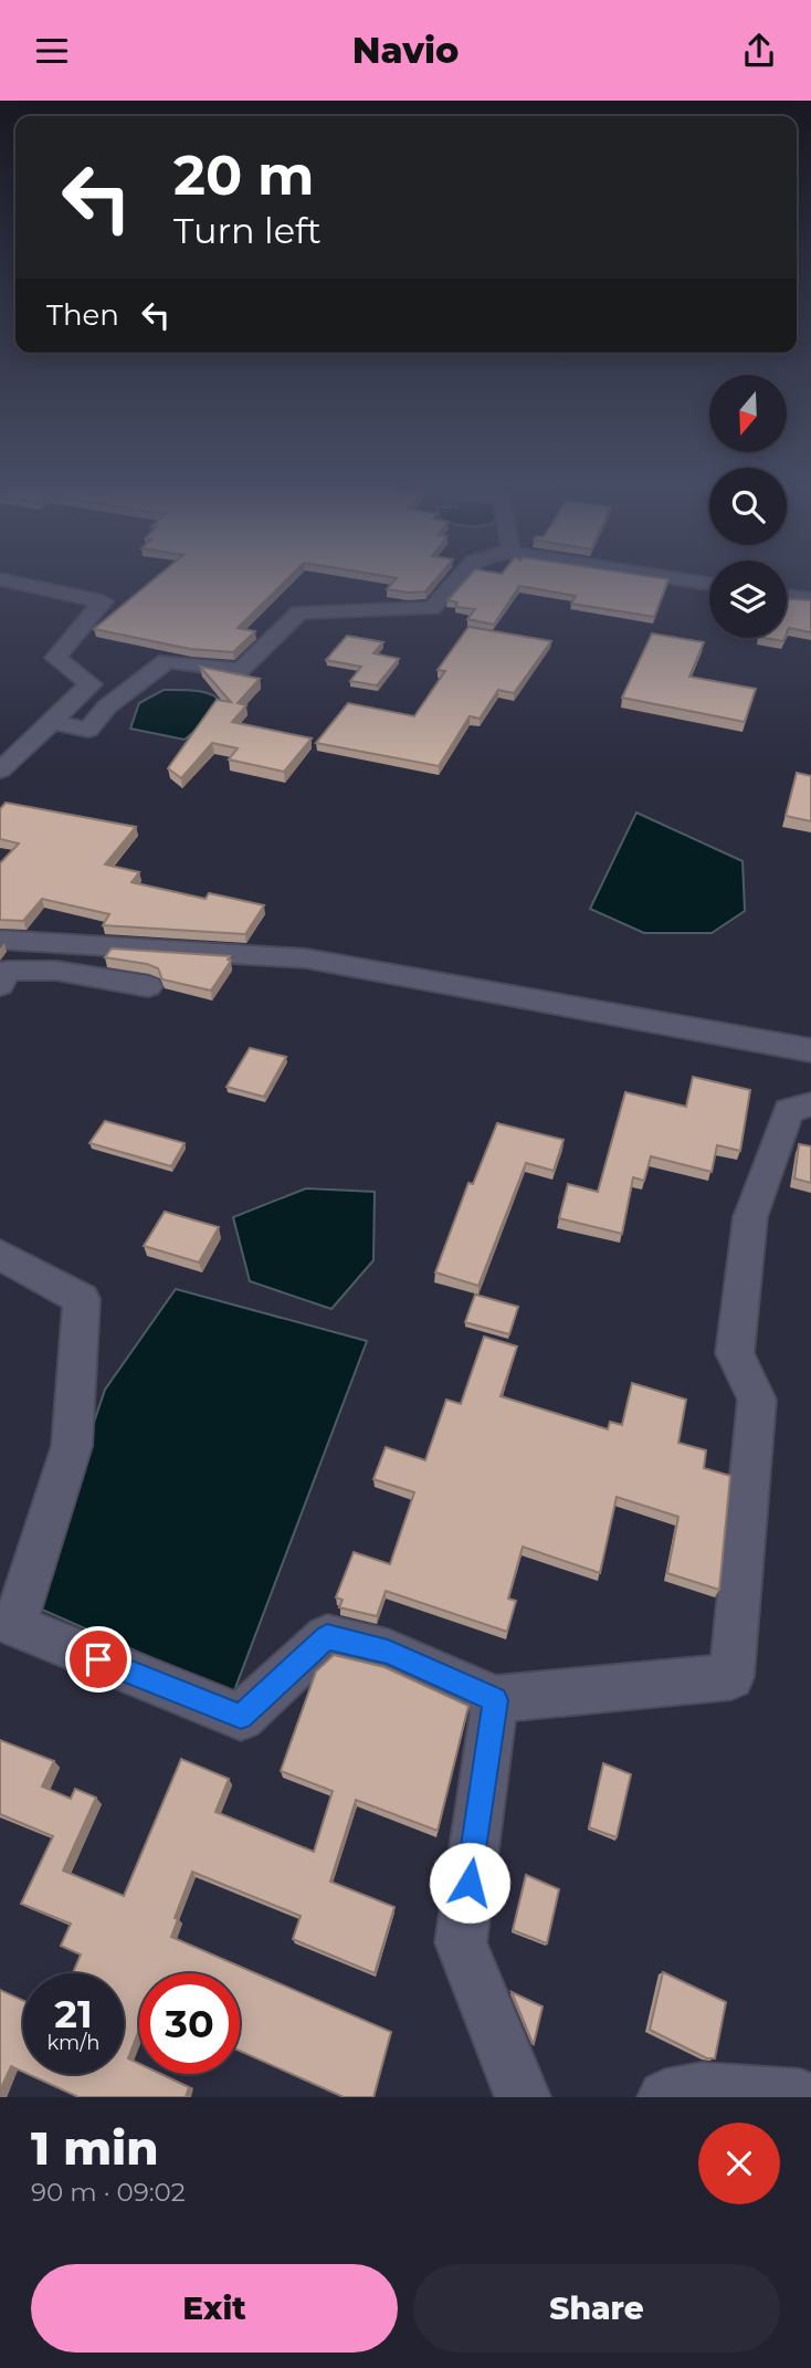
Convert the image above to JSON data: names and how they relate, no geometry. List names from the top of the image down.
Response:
{
  "north": "bottom",
  "page": {
    "header": "Navio",
    "turn": ["20 m", "Turn left"],
    "then": "Then",
    "speed": "21 km/h",
    "limit": "30",
    "heading": ["1 min", "90 m · 09:02"],
    "buttons": ["Exit", "Share"]
  }
}
